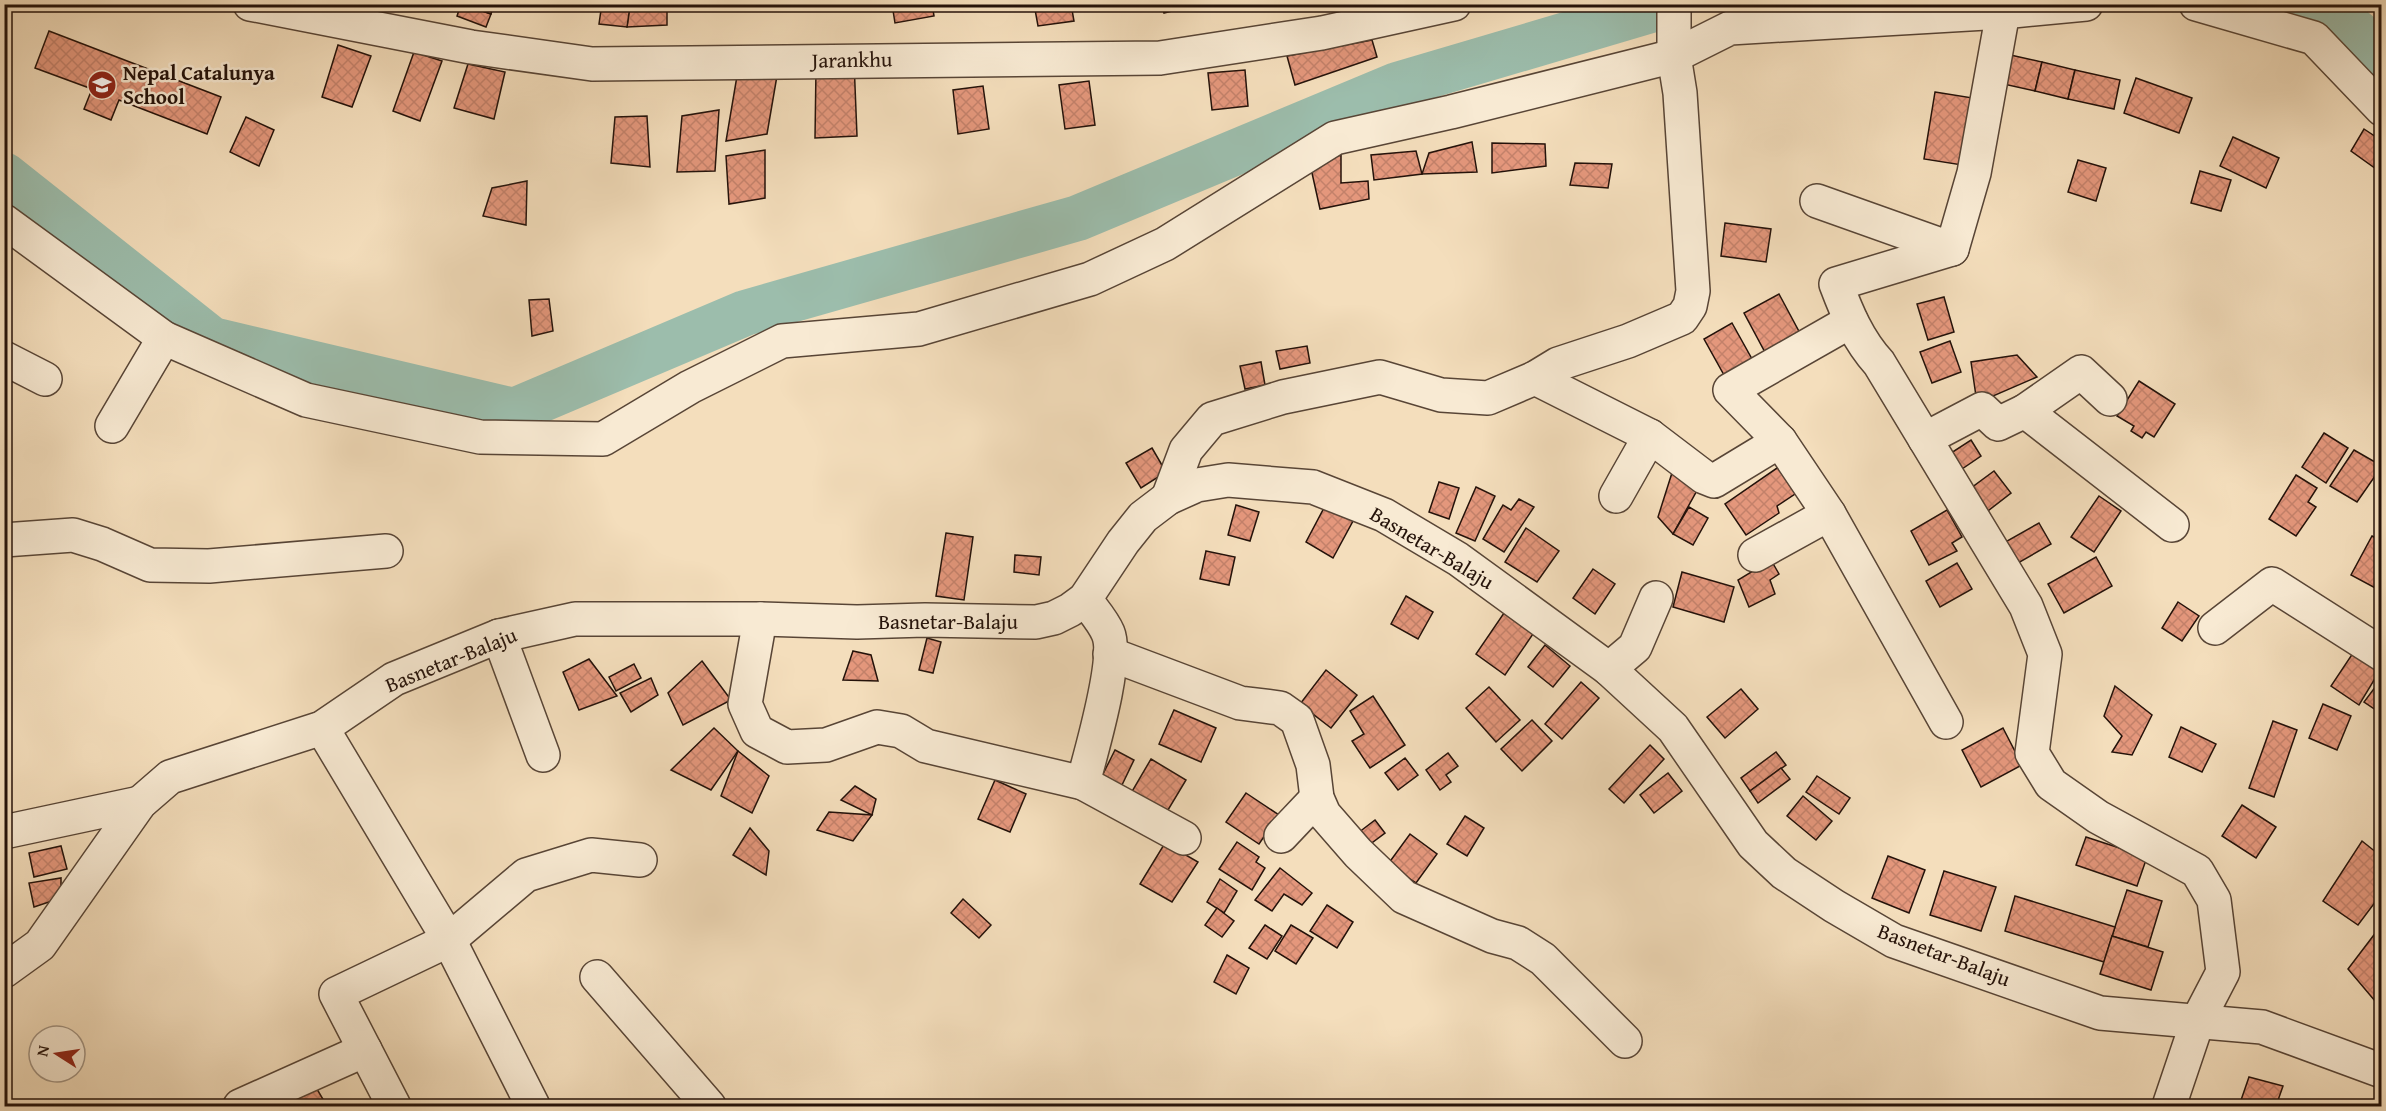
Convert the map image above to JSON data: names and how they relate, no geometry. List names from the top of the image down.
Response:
{
  "streets": {
    "street": ["Jarankhu", "Basnetar-Balaju"]
  },
  "places": {
    "school or university": ["Nepal Catalunya School"]
  },
  "north": "left"
}
